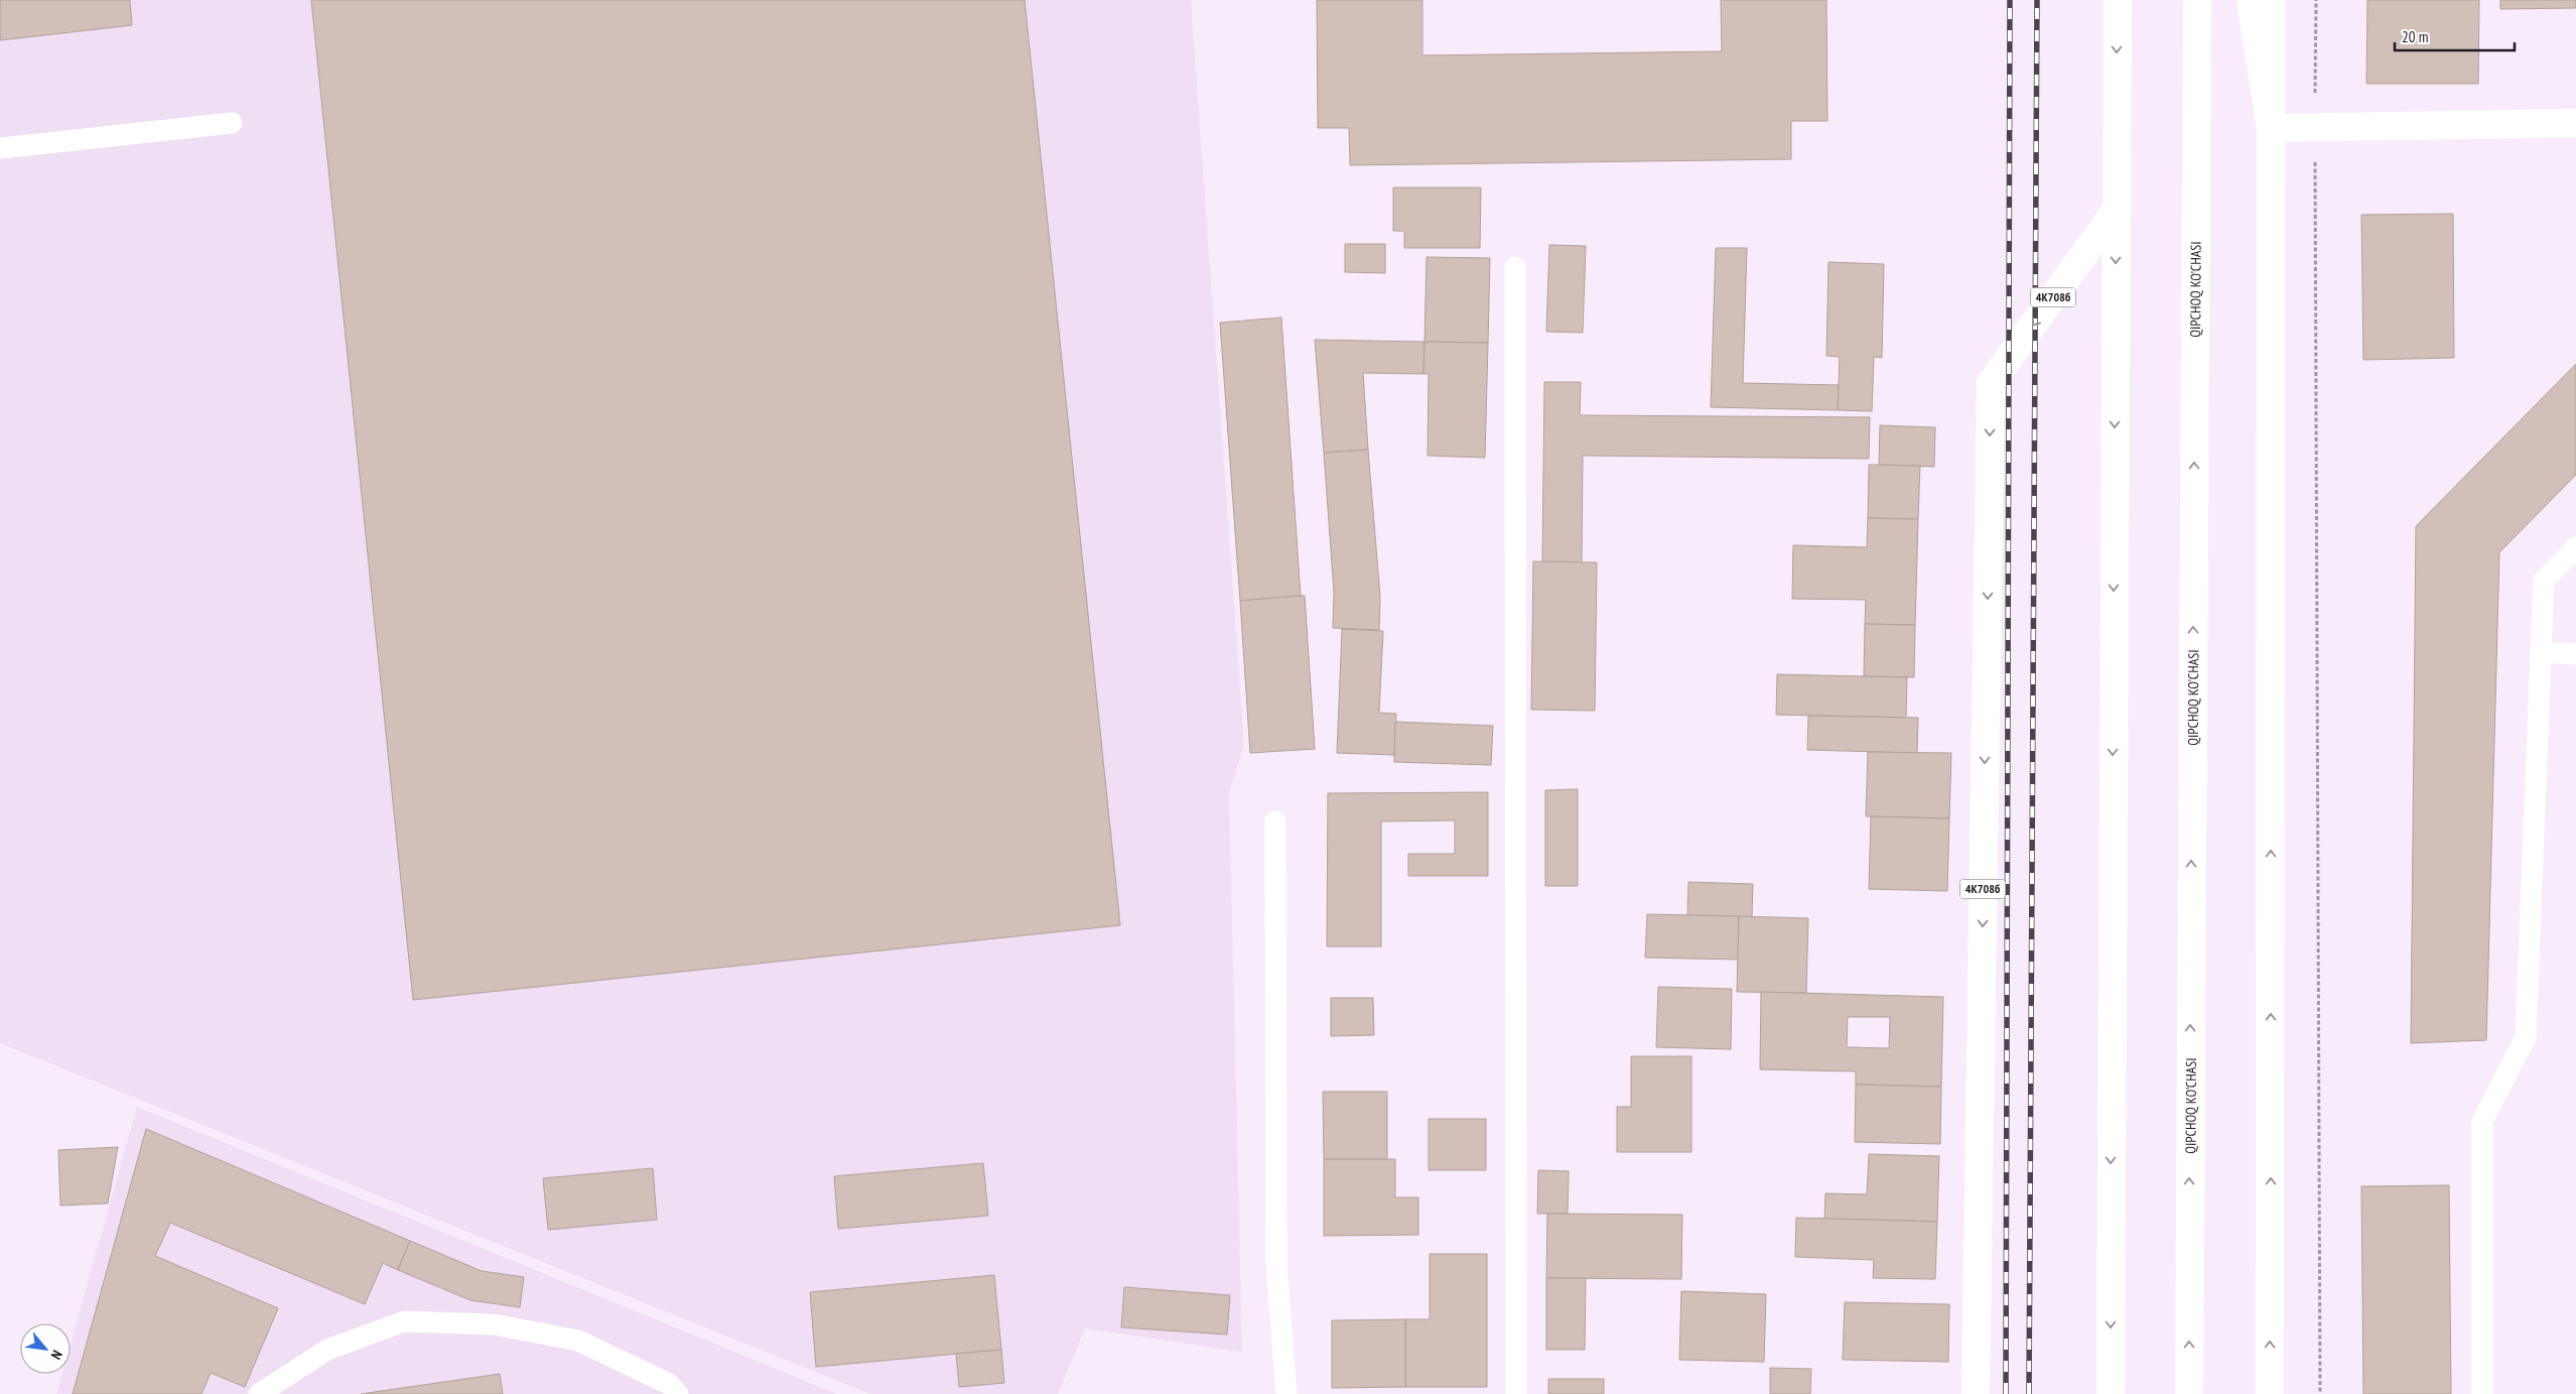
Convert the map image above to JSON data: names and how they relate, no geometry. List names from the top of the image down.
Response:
{
  "streets": {
    "main road": ["QIPCHOQ KO'CHASI", "4К708б"]
  },
  "scale_bar": "20 m",
  "north": "bottom right"
}
